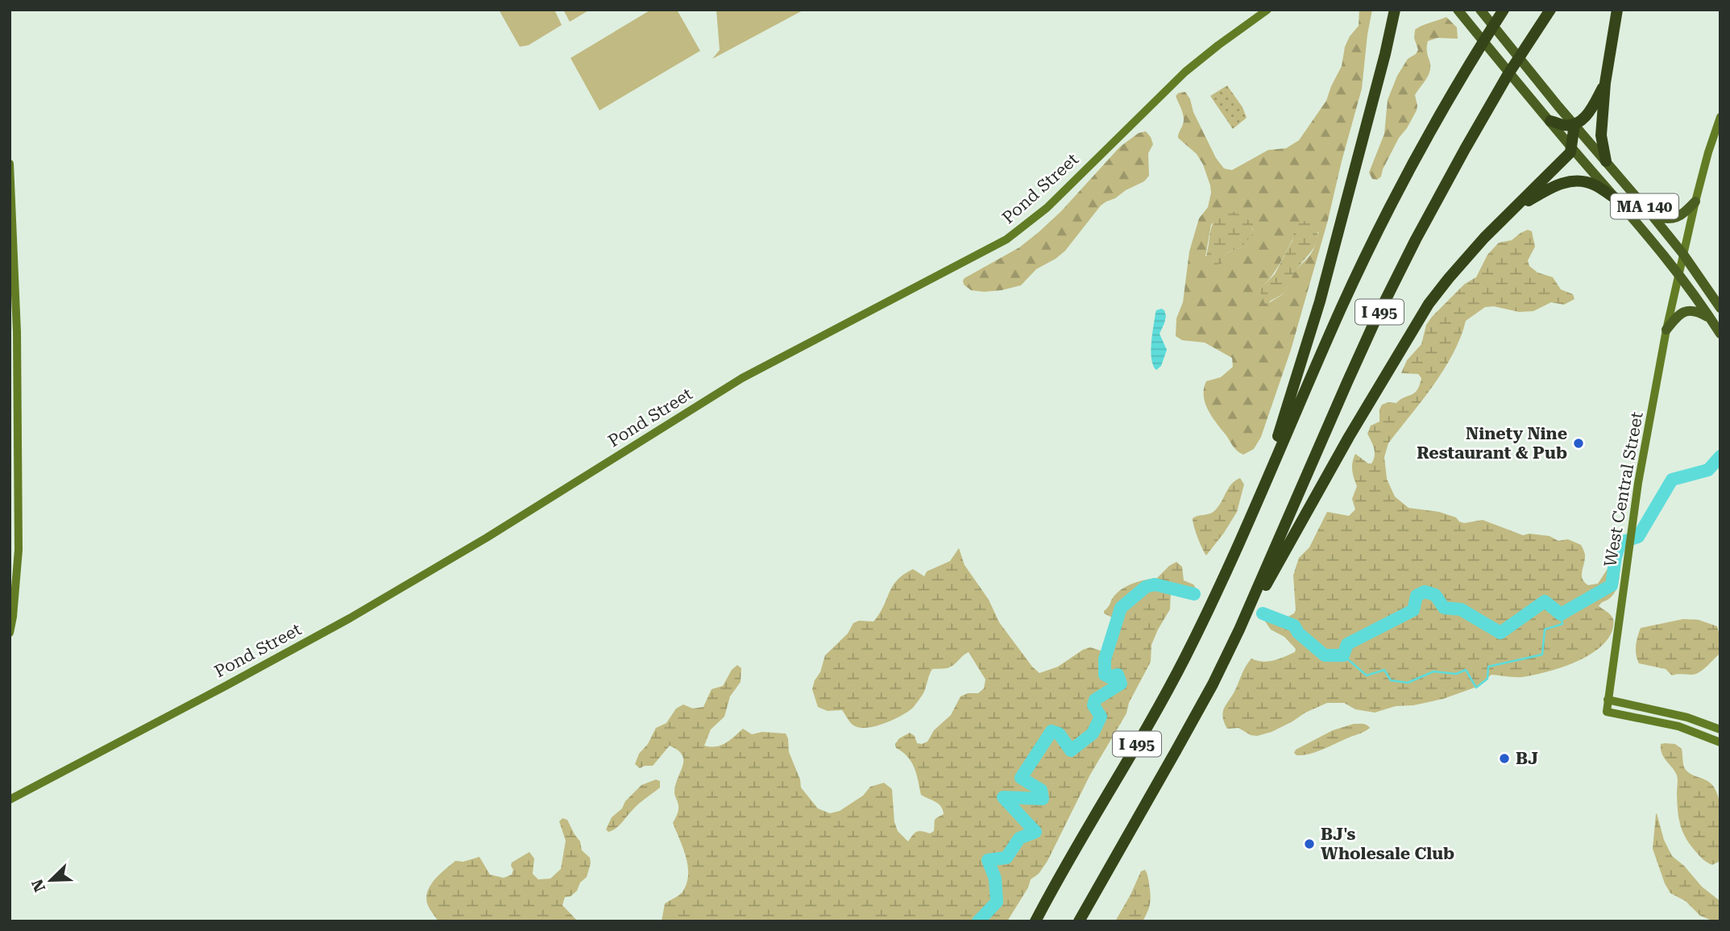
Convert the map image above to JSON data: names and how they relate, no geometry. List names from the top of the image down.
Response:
{
  "streets": {
    "highway": ["I 495"],
    "main road": ["Pond Street", "MA 140", "West Central Street"]
  },
  "crossings": [
    ["MA 140", "West Central Street"]
  ],
  "places": ["Ninety Nine Restaurant & Pub", "BJ", "BJ's Wholesale Club"],
  "north": "bottom left"
}
